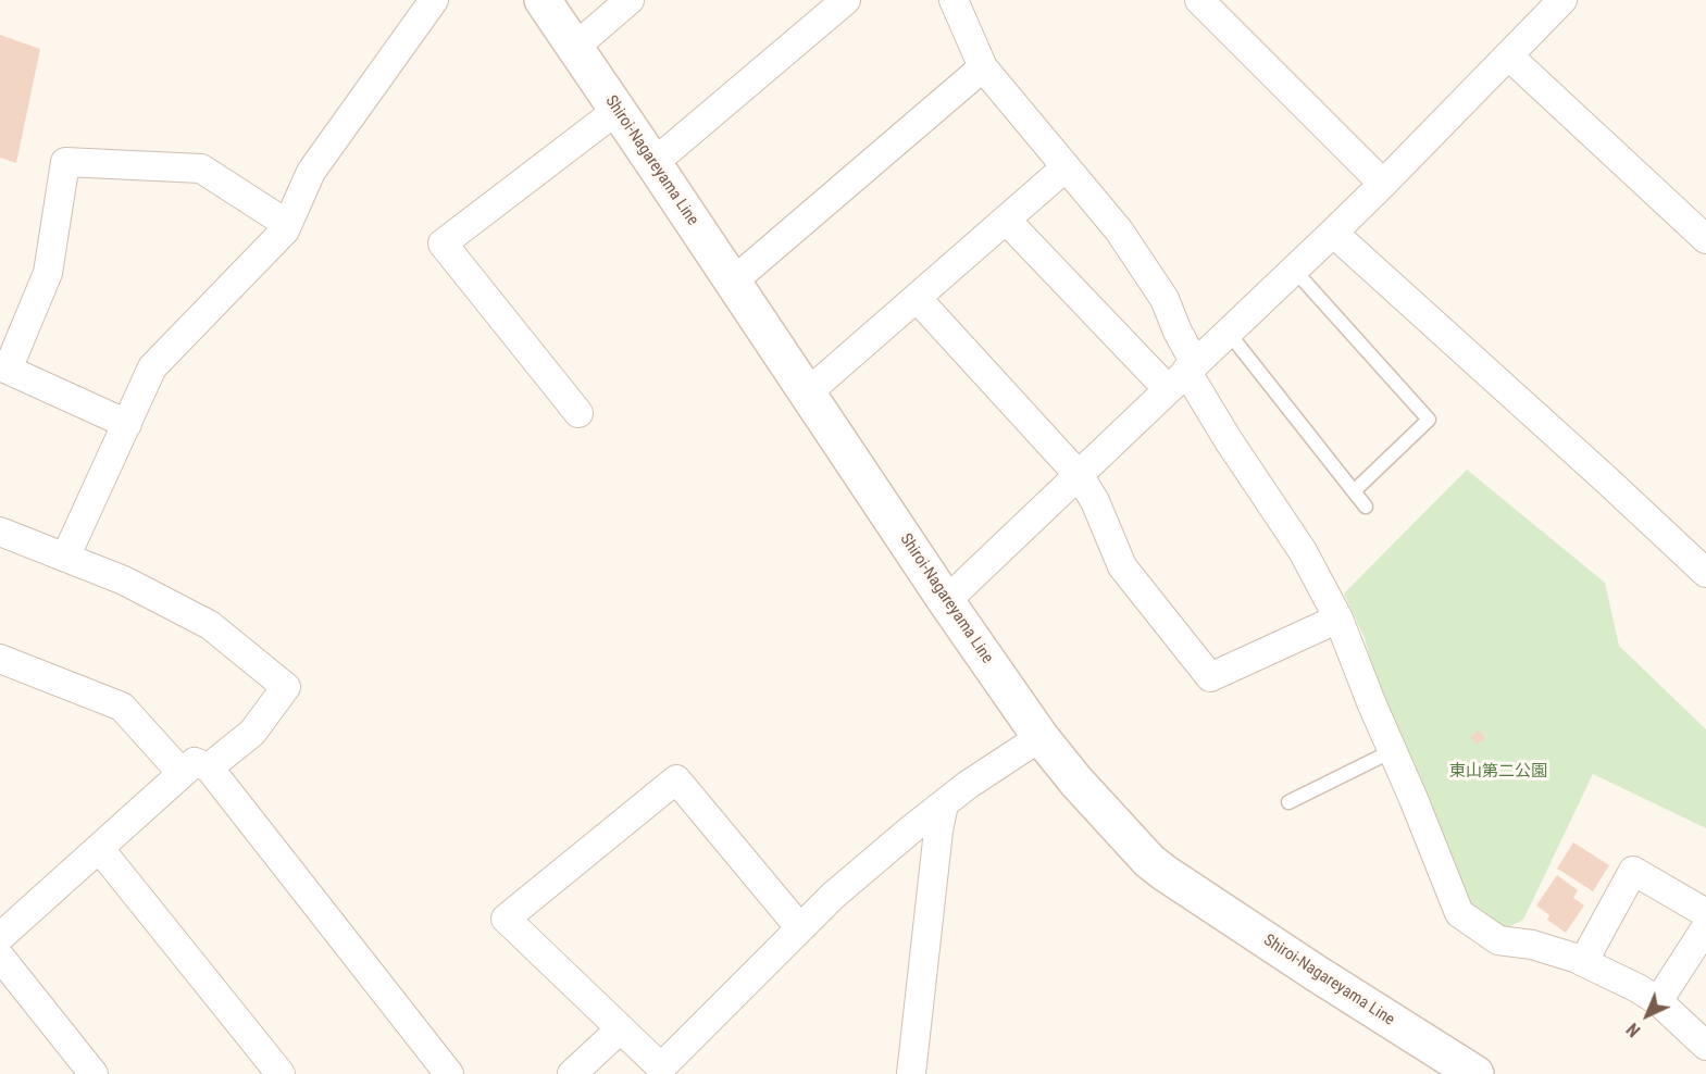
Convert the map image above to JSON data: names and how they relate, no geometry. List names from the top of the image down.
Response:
{
  "streets": {
    "main road": ["Shiroi-Nagareyama Line"]
  },
  "parks": ["東山第二公園"],
  "north": "bottom left"
}
